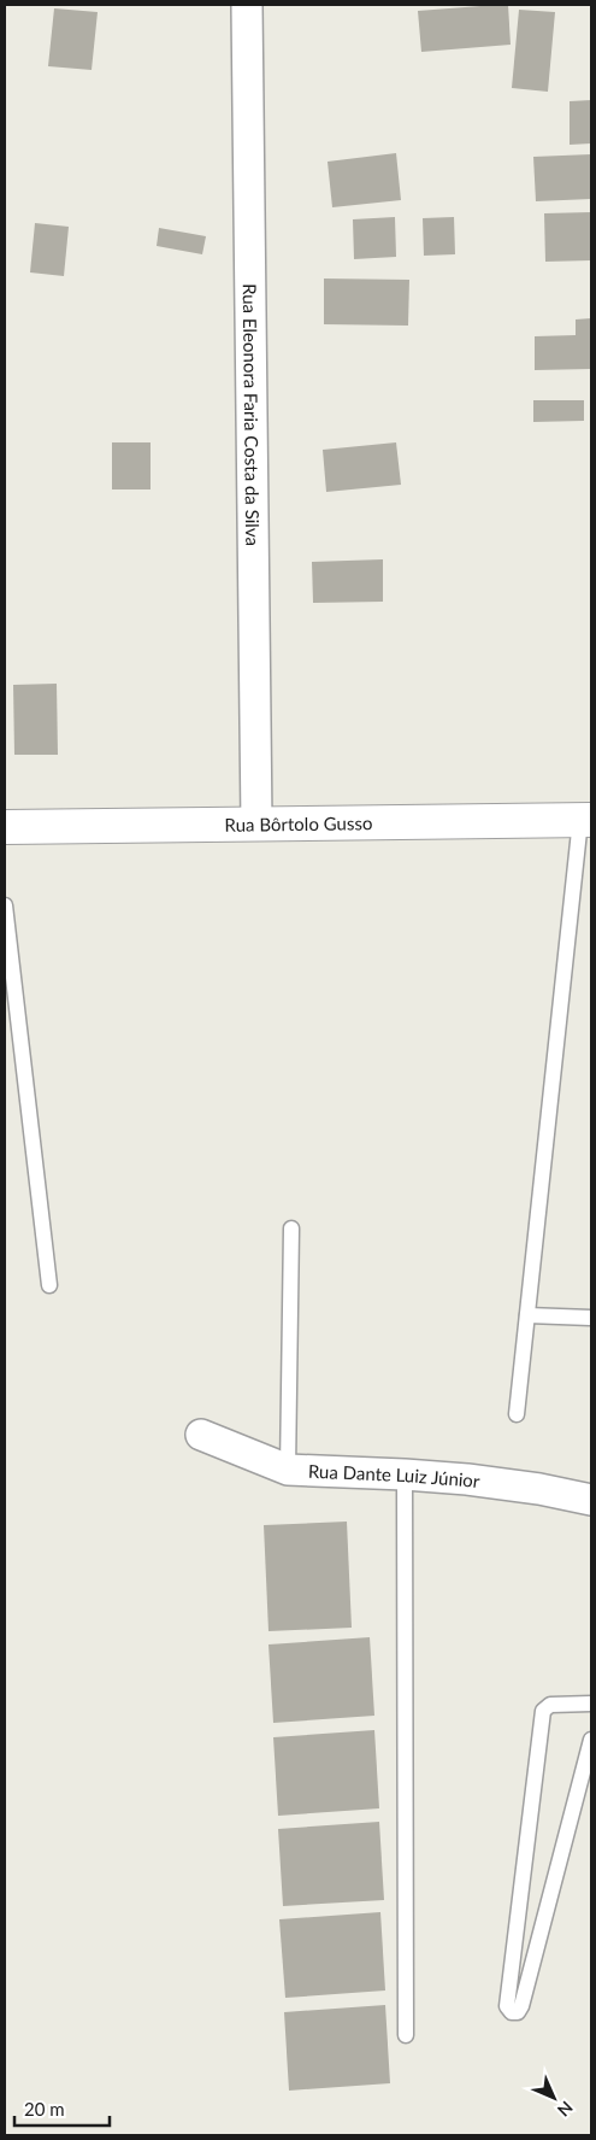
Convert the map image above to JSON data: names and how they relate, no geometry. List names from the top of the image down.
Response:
{
  "streets": {
    "street": ["Rua Eleonora Faria Costa da Silva", "Rua Bôrtolo Gusso", "Rua Dante Luiz Júnior"]
  },
  "crossings": [
    ["Rua Eleonora Faria Costa da Silva", "Rua Bôrtolo Gusso"]
  ],
  "scale_bar": "20 m",
  "north": "bottom right"
}
